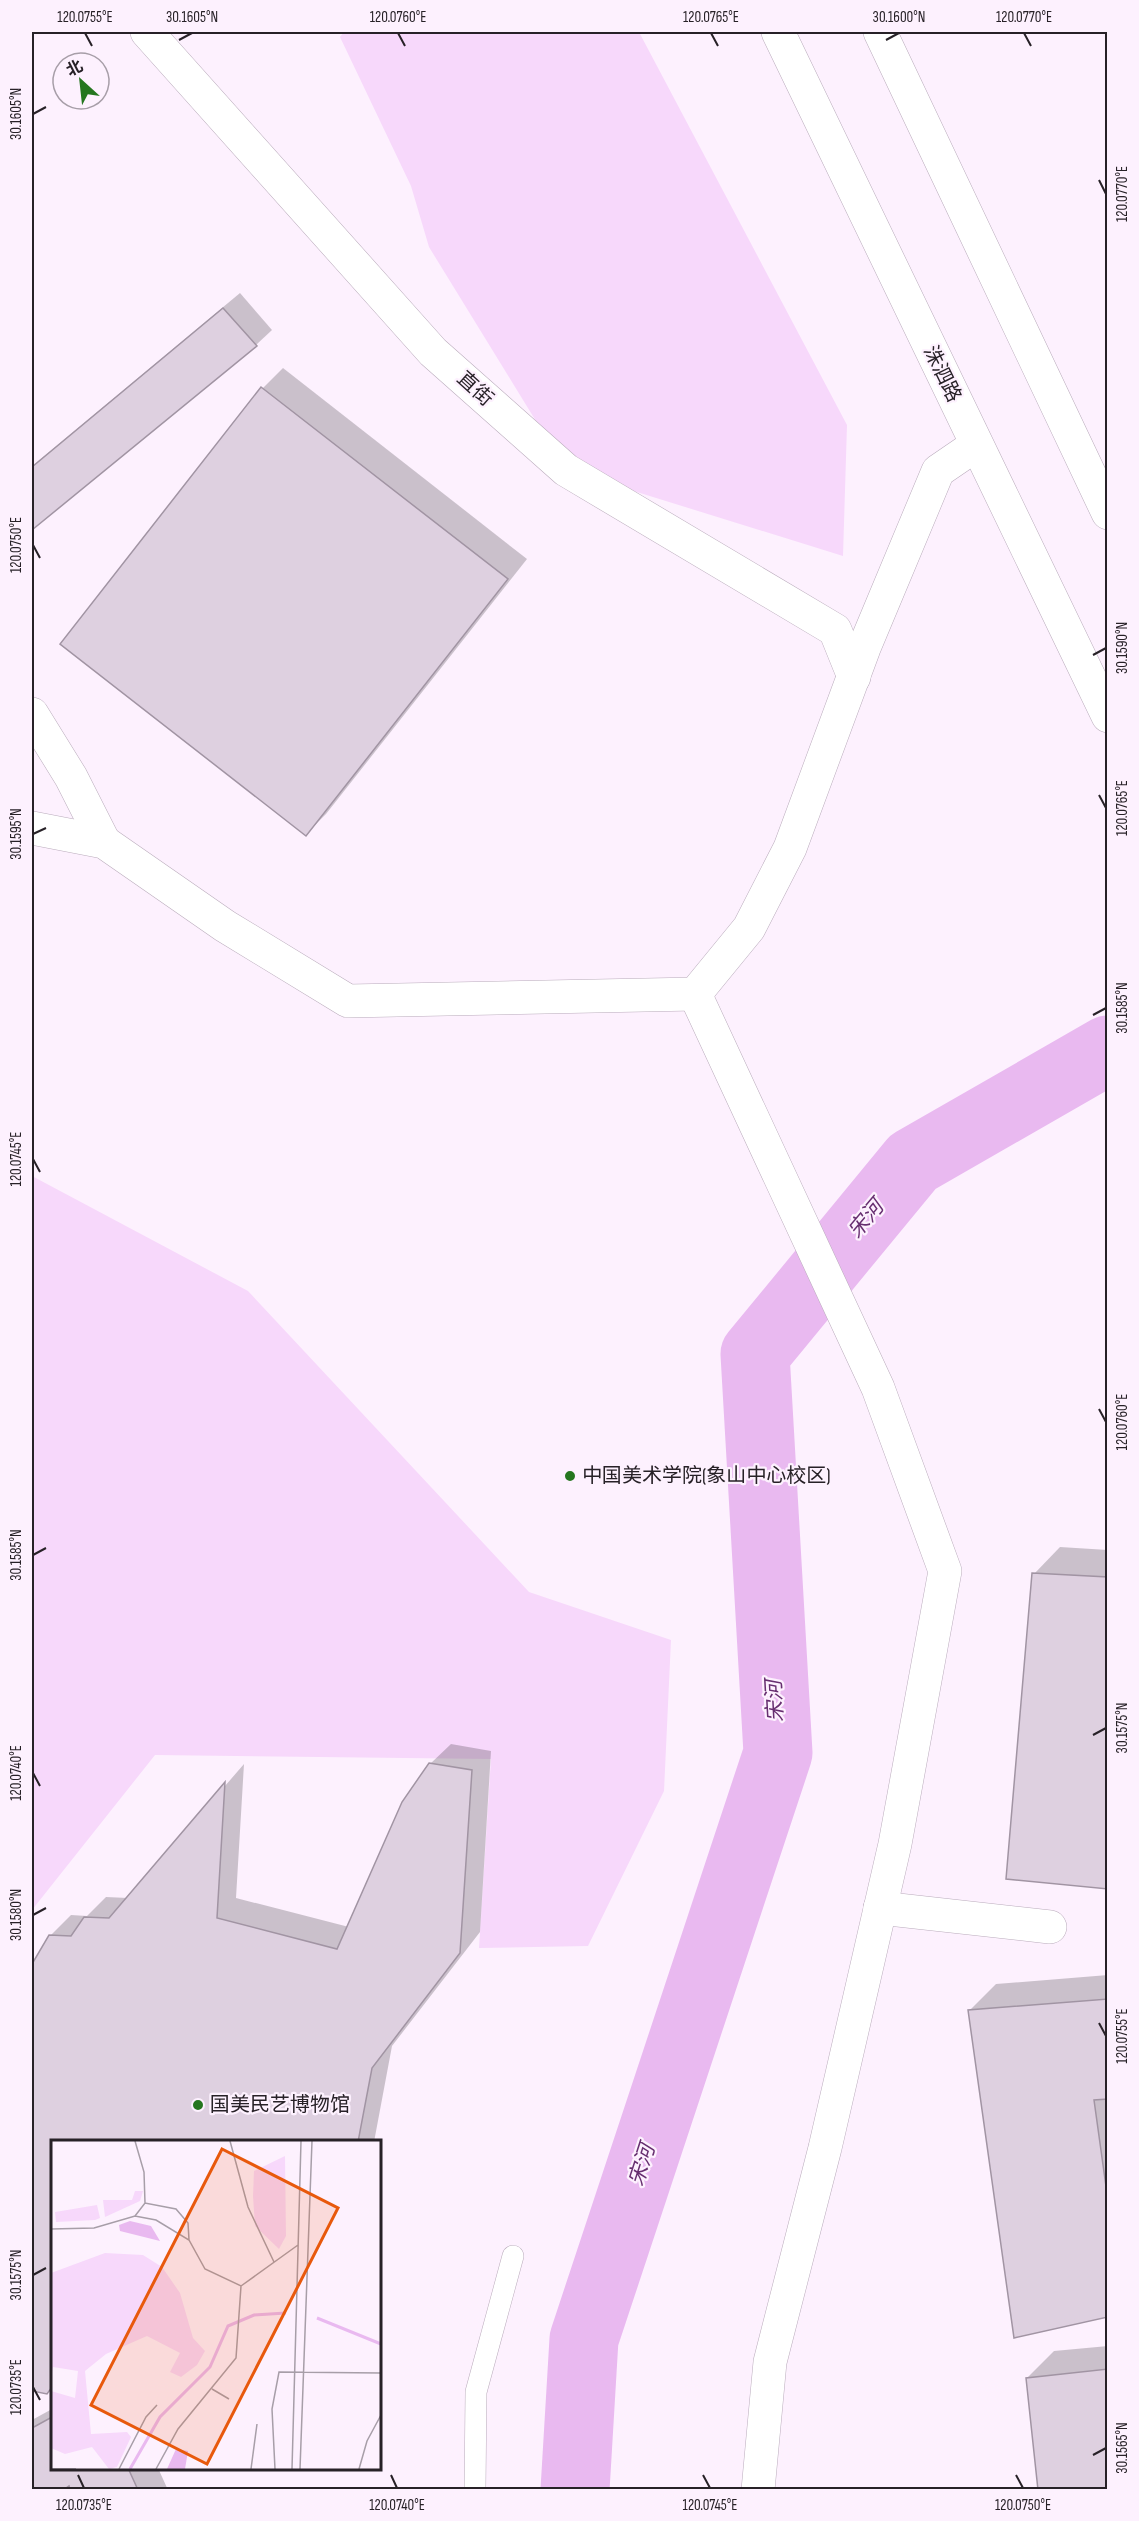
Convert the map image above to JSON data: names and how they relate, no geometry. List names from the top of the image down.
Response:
{
  "streets": {
    "street": ["洙泗路", "直街"]
  },
  "water": ["宋河"],
  "places": ["中国美术学院(象山中心校区)", "国美民艺博物馆"],
  "north": "top left",
  "coordinates": [
    "120.0755°E",
    "30.1605°N",
    "120.0760°E",
    "120.0765°E",
    "30.1600°N",
    "120.0770°E",
    "120.0750°E",
    "30.1590°N",
    "30.1595°N",
    "30.1585°N",
    "120.0745°E",
    "30.1575°N",
    "120.0740°E",
    "30.1580°N",
    "120.0735°E",
    "30.1565°N"
  ]
}
